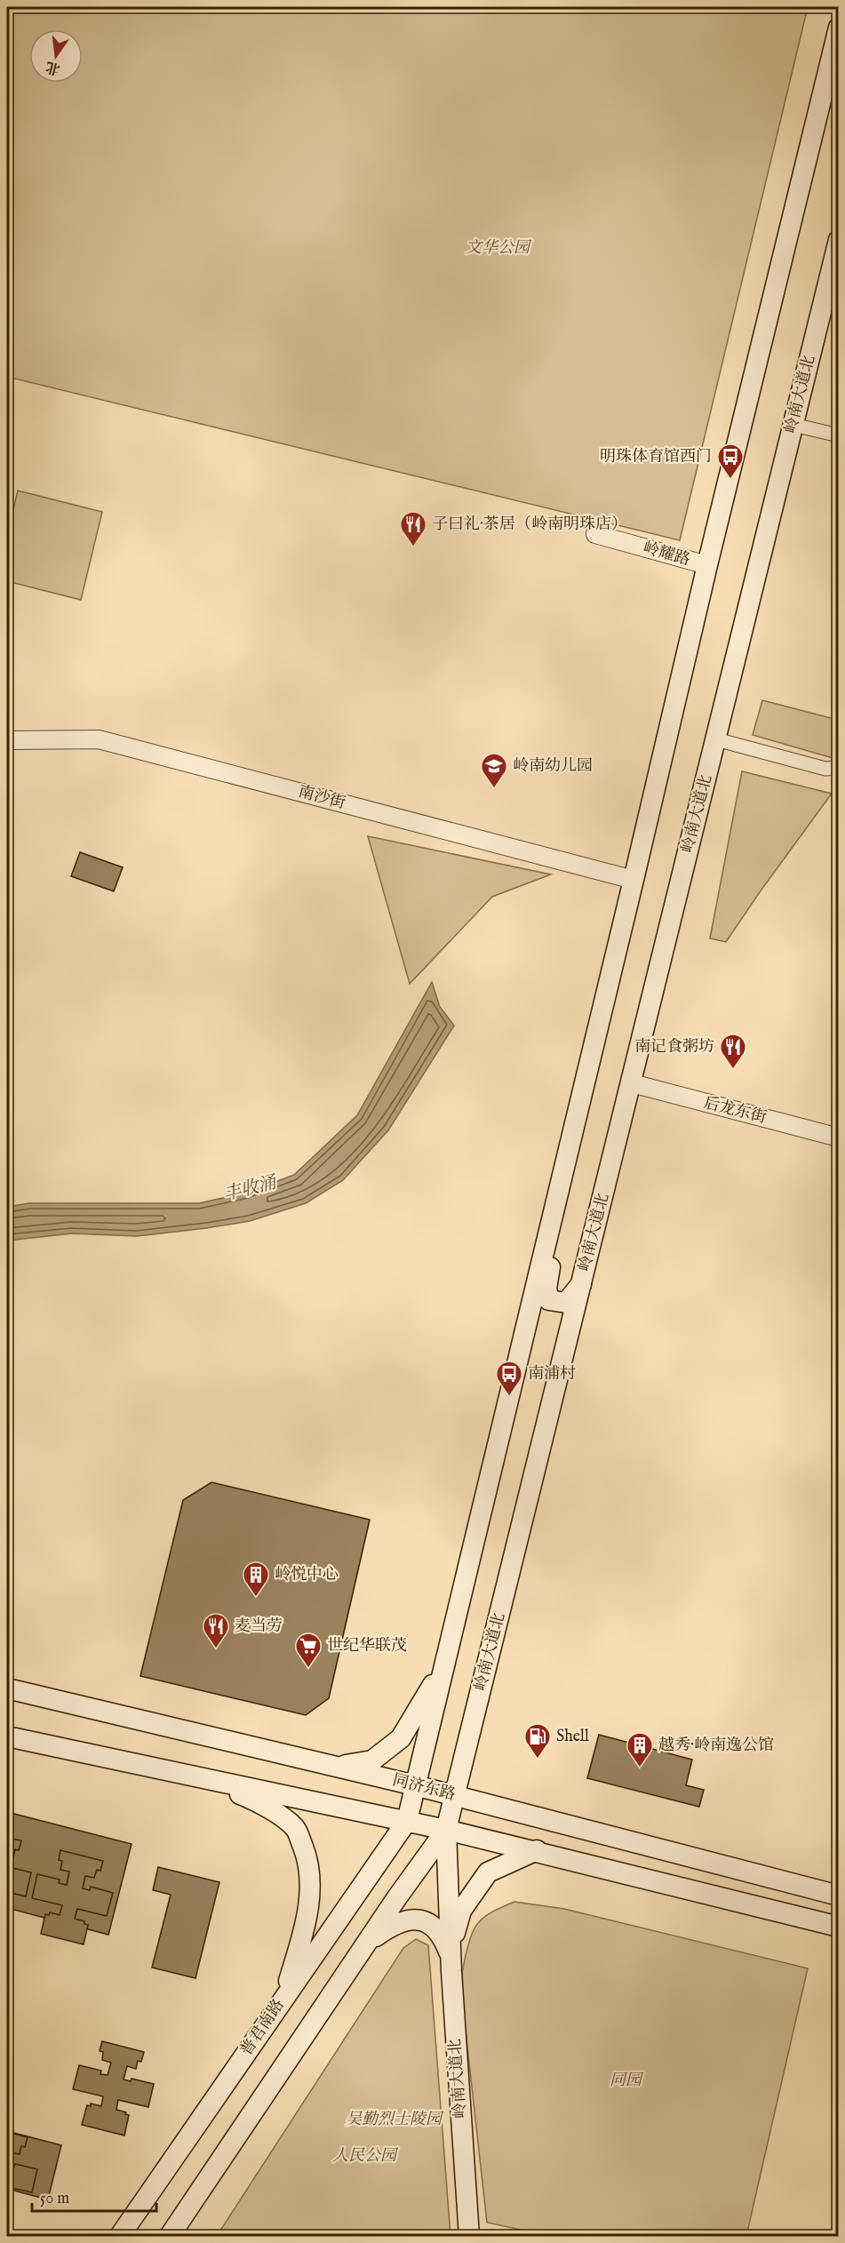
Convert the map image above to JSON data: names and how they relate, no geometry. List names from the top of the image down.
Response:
{
  "streets": {
    "main road": ["岭南大道北", "同济东路", "普君南路"],
    "street": ["岭耀路", "南沙街", "后龙东街"]
  },
  "crossings": [
    ["岭南大道北", "后龙东街"],
    ["岭南大道北", "同济东路"]
  ],
  "water": ["丰收涌"],
  "parks": [
    "文华公园",
    "同园",
    "吴勤烈士陵园",
    "人民公园"
  ],
  "places": {
    "bus stop": ["明珠体育馆西门", "南浦村"],
    "restaurant": ["子曰礼·茶居（岭南明珠店）", "南记食粥坊", "麦当劳"],
    "school or university": ["岭南幼儿园"],
    "building": ["岭悦中心", "越秀·岭南逸公馆"],
    "supermarket": ["世纪华联茂"],
    "fuel station": ["Shell"]
  },
  "scale_bar": "50 m",
  "north": "bottom"
}
